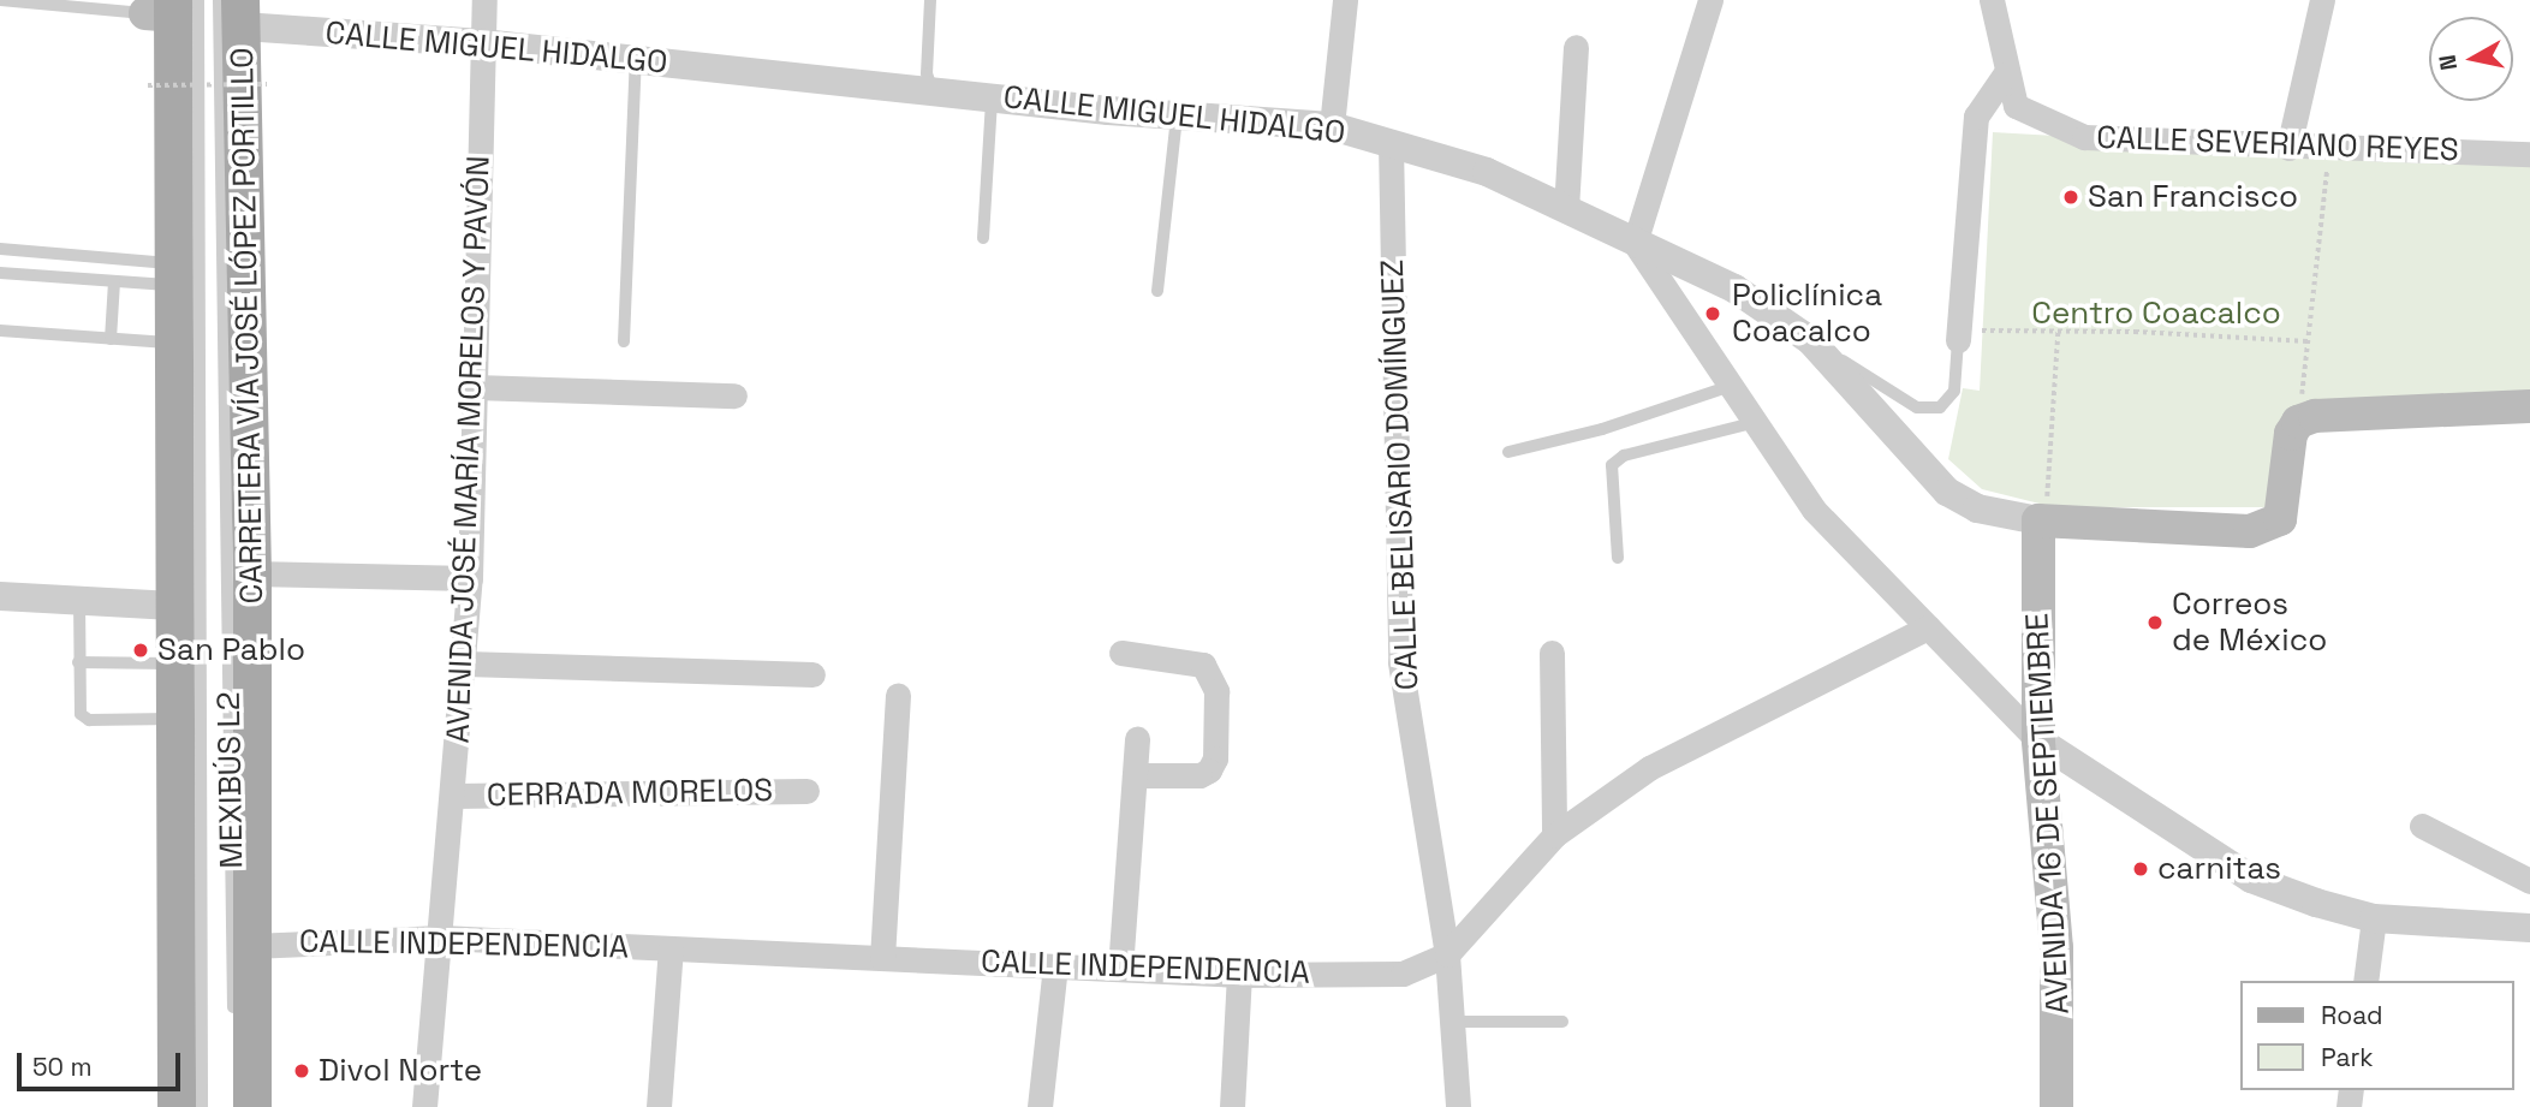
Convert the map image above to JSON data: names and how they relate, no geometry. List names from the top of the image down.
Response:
{
  "streets": {
    "main road": ["CARRETERA VÍA JOSÉ LÓPEZ PORTILLO", "AVENIDA 16 DE SEPTIEMBRE"],
    "street": [
      "CALLE MIGUEL HIDALGO",
      "CALLE SEVERIANO REYES",
      "AVENIDA JOSÉ MARÍA MORELOS Y PAVÓN",
      "CALLE BELISARIO DOMÍNGUEZ",
      "CERRADA MORELOS",
      "CALLE INDEPENDENCIA"
    ],
    "lane": ["MEXIBÚS L2"]
  },
  "crossings": [
    ["CALLE MIGUEL HIDALGO", "CARRETERA VÍA JOSÉ LÓPEZ PORTILLO"],
    ["CALLE MIGUEL HIDALGO", "AVENIDA JOSÉ MARÍA MORELOS Y PAVÓN"],
    ["CALLE MIGUEL HIDALGO", "CALLE BELISARIO DOMÍNGUEZ"],
    ["CALLE MIGUEL HIDALGO", "MEXIBÚS L2"],
    ["CALLE MIGUEL HIDALGO", "AVENIDA 16 DE SEPTIEMBRE"],
    ["CARRETERA VÍA JOSÉ LÓPEZ PORTILLO", "MEXIBÚS L2"],
    ["CARRETERA VÍA JOSÉ LÓPEZ PORTILLO", "CALLE INDEPENDENCIA"],
    ["AVENIDA JOSÉ MARÍA MORELOS Y PAVÓN", "CERRADA MORELOS"],
    ["AVENIDA JOSÉ MARÍA MORELOS Y PAVÓN", "CALLE INDEPENDENCIA"],
    ["CALLE BELISARIO DOMÍNGUEZ", "CALLE INDEPENDENCIA"]
  ],
  "parks": ["Centro Coacalco"],
  "places": [
    "San Francisco",
    "Policlínica Coacalco",
    "Correos de México",
    "San Pablo",
    "carnitas",
    "Divol Norte"
  ],
  "legend": ["Road", "Park"],
  "scale_bar": "50 m",
  "north": "left"
}
